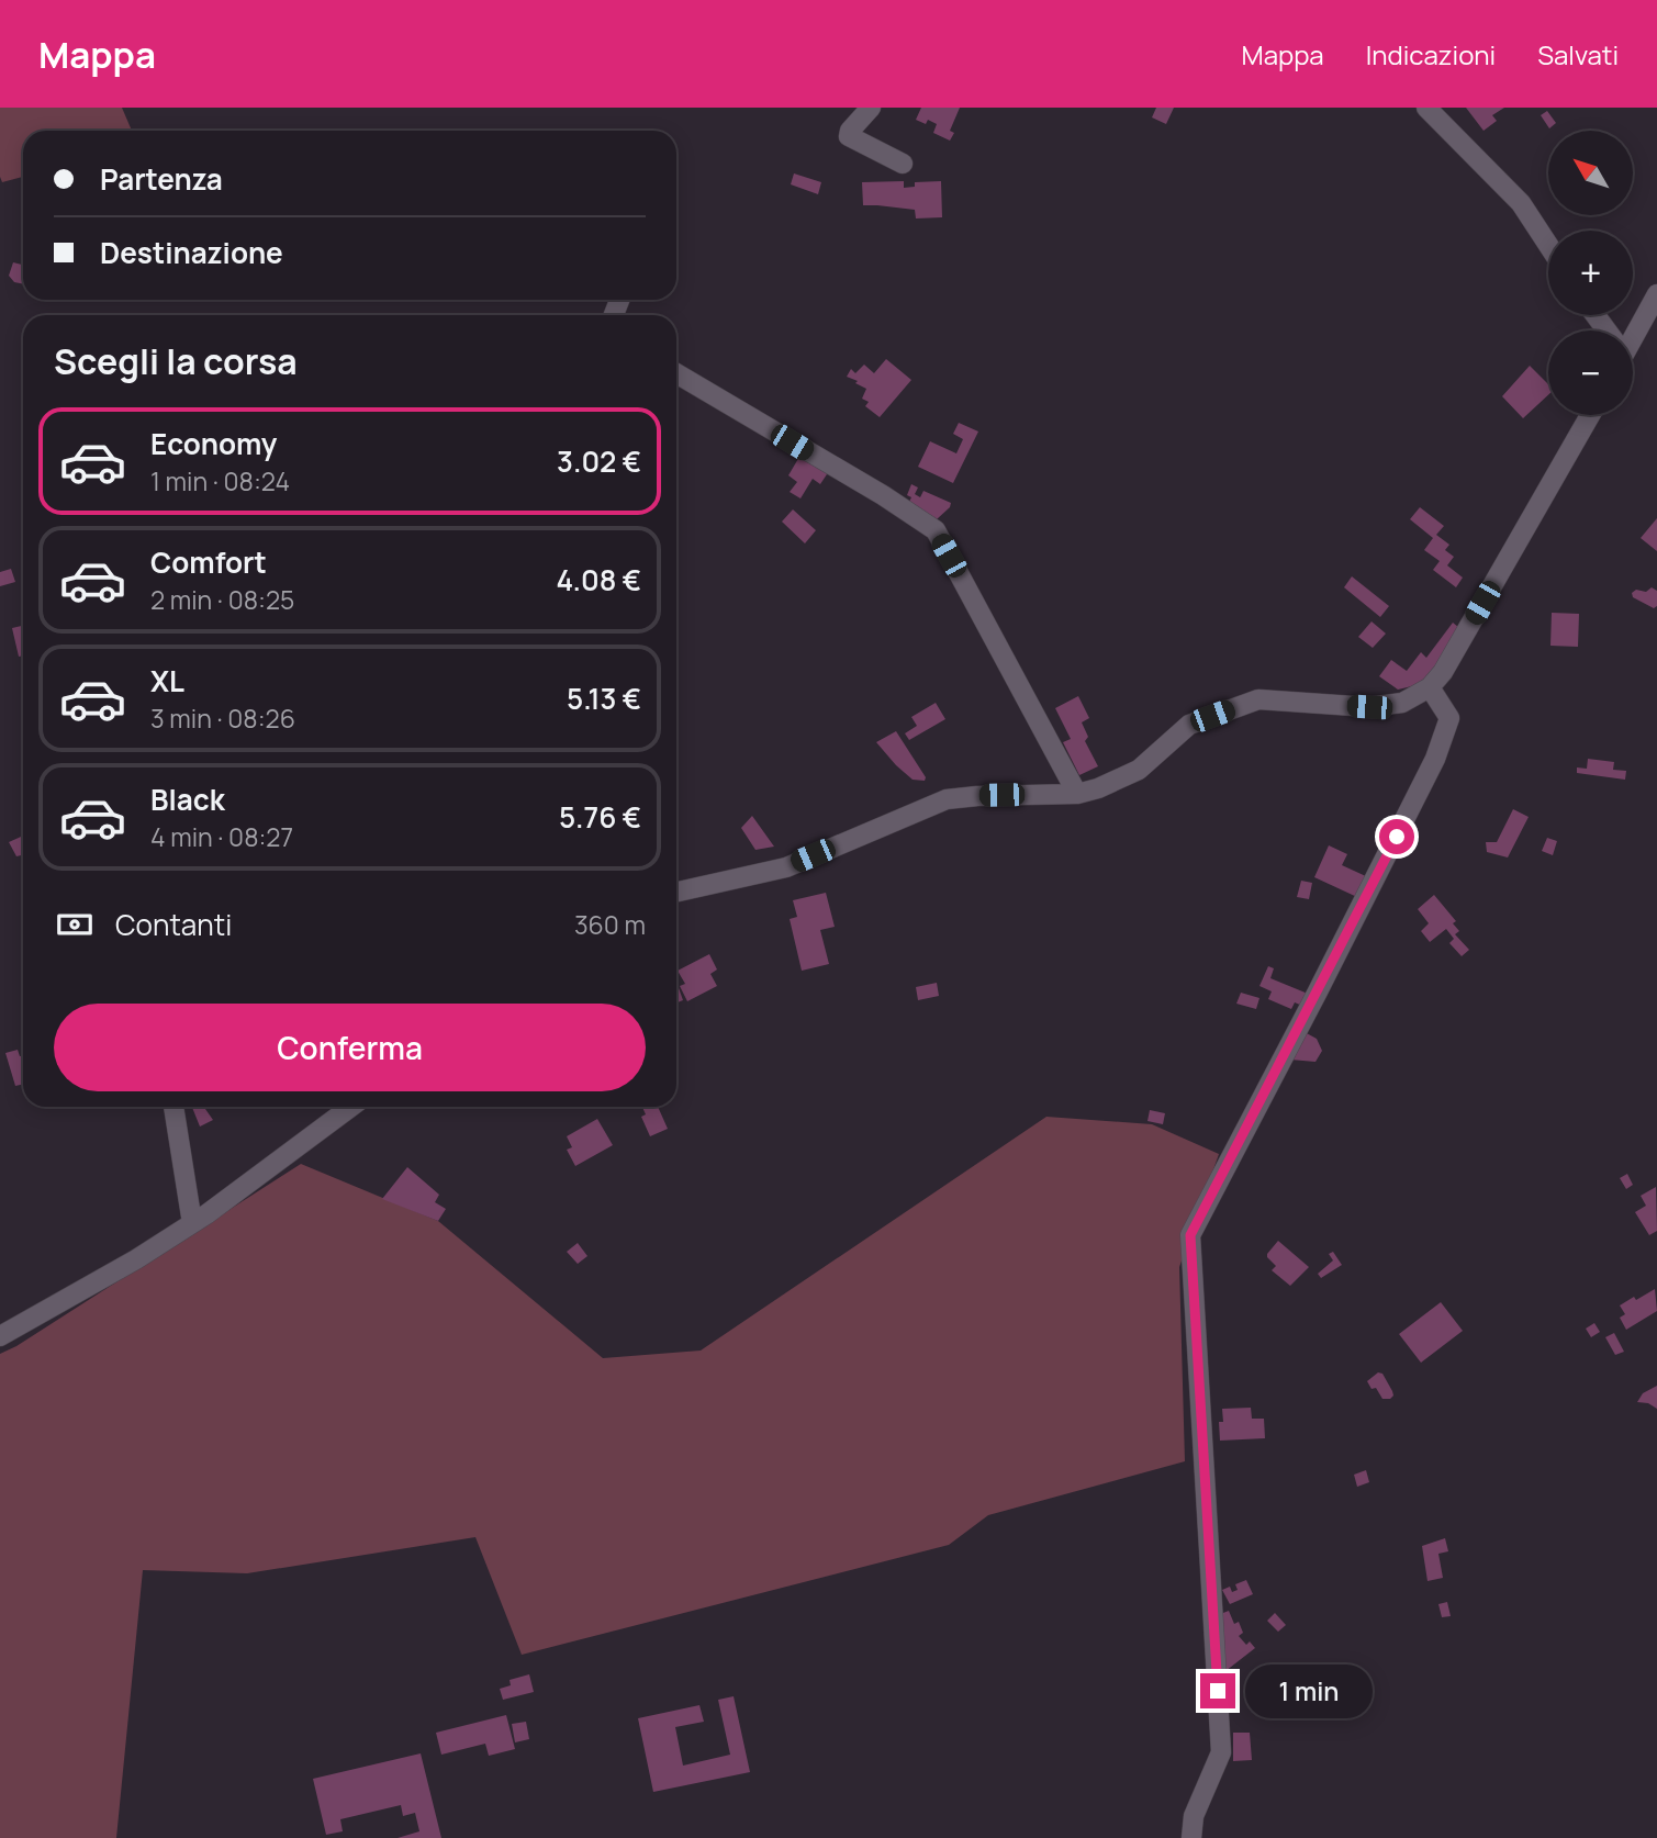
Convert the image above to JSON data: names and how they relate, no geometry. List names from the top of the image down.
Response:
{
  "north": "top left",
  "page": {
    "header": "Mappa",
    "nav": ["Mappa", "Indicazioni", "Salvati"],
    "map_buttons": ["+", "−"],
    "banner": ["Partenza", "Destinazione"],
    "heading": "Scegli la corsa",
    "list": [
      {
        "name": "Economy",
        "note": "1 min · 08:24",
        "value": "3.02 €"
      },
      {
        "name": "Comfort",
        "note": "2 min · 08:25",
        "value": "4.08 €"
      },
      {
        "name": "XL",
        "note": "3 min · 08:26",
        "value": "5.13 €"
      },
      {
        "name": "Black",
        "note": "4 min · 08:27",
        "value": "5.76 €"
      }
    ],
    "pay": ["Contanti", "360 m"],
    "buttons": "Conferma",
    "bubble": "1 min"
  }
}
